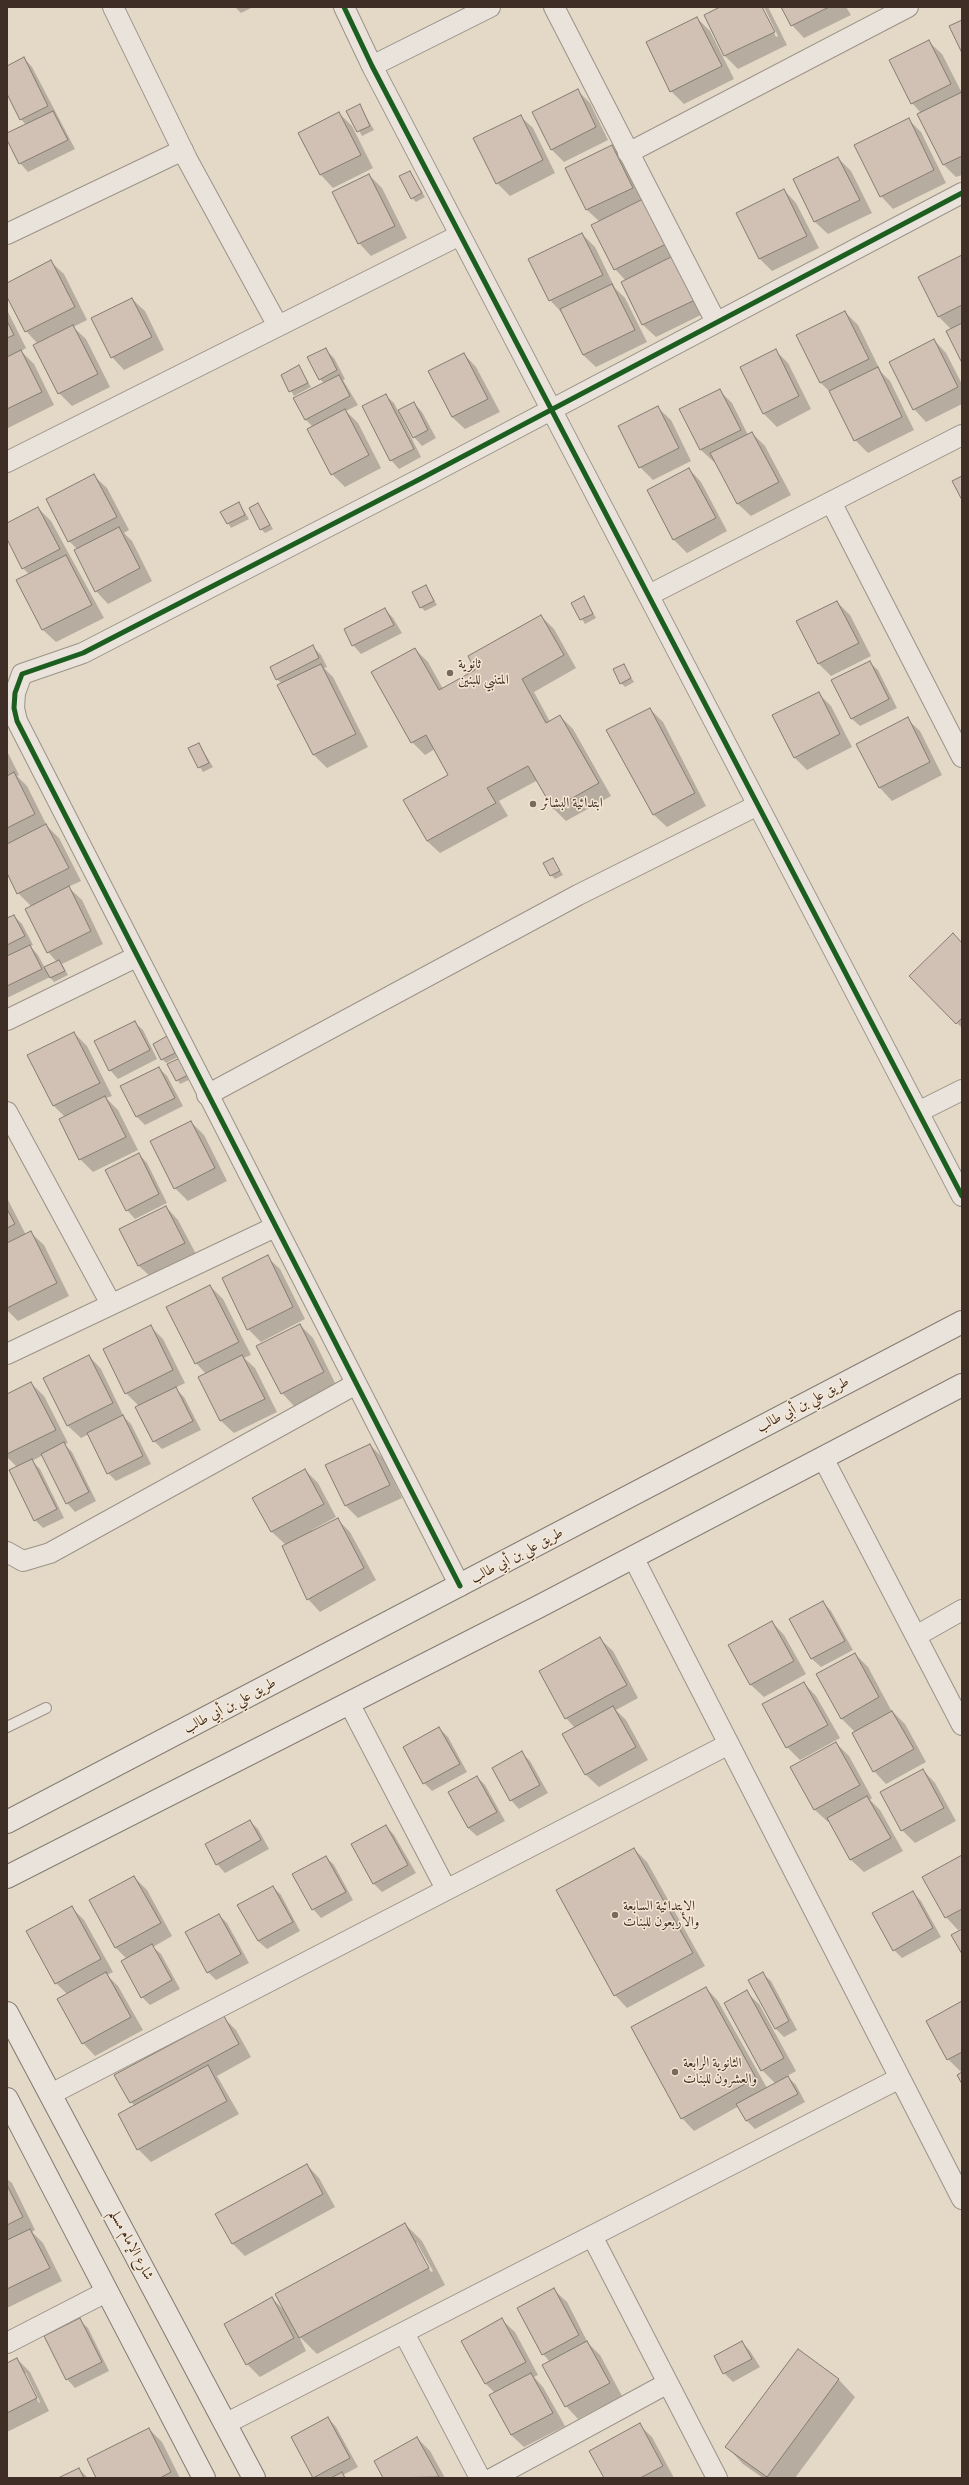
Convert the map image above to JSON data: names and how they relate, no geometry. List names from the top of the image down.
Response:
{
  "streets": {
    "main road": ["طريق علي بن أبي طالب", "شارع الإمام مسلم"]
  },
  "places": [
    "ثانوية المتنبي للبنين",
    "ابتدائية البشائر",
    "الابتدائية السابعة والأربعون للبنات",
    "الثانوية الرابعة والعشرون للبنات"
  ]
}
